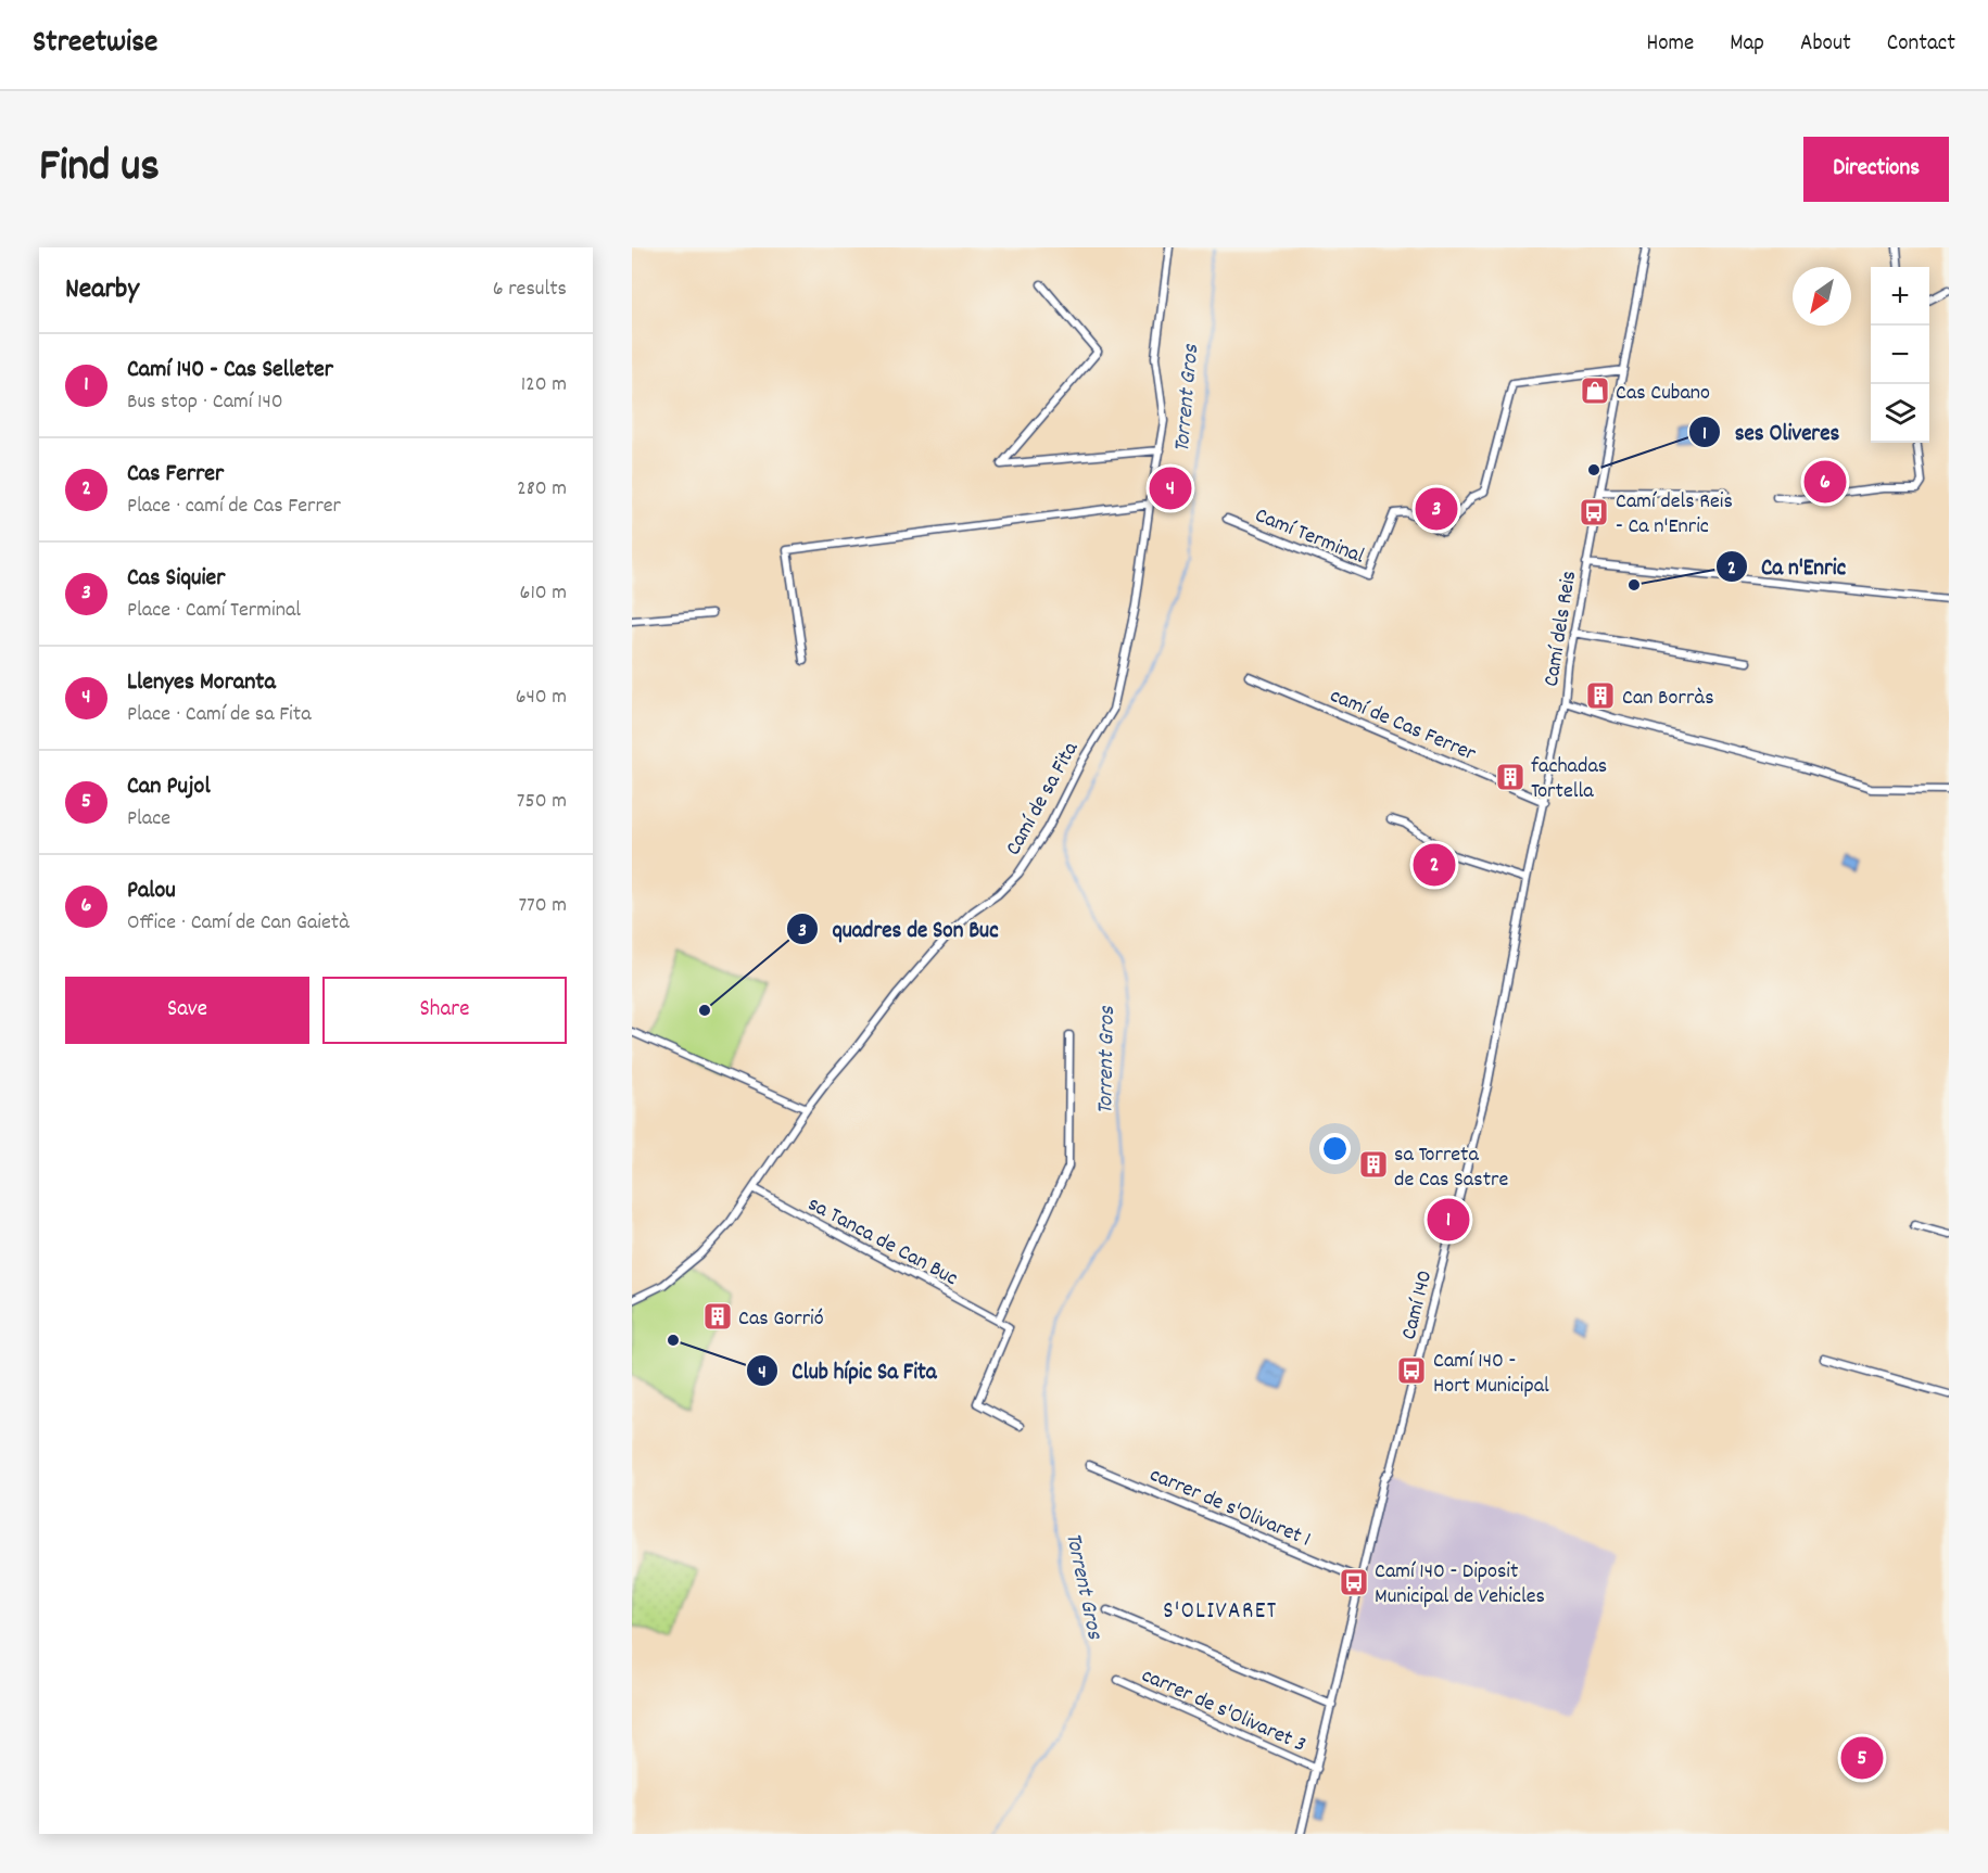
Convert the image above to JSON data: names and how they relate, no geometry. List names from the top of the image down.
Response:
{
  "streets": {
    "street": [
      "Camí Terminal",
      "Camí dels Reis",
      "camí de Cas Ferrer",
      "Camí de sa Fita",
      "sa Tanca de Can Buc",
      "Camí 140",
      "carrer de s'Olivaret 1",
      "carrer de s'Olivaret 3"
    ]
  },
  "crossings": [
    ["Camí Terminal", "Camí dels Reis"],
    ["Camí dels Reis", "Camí 140"],
    ["camí de Cas Ferrer", "Camí 140"],
    ["Camí de sa Fita", "sa Tanca de Can Buc"],
    ["Camí 140", "carrer de s'Olivaret 1"],
    ["Camí 140", "carrer de s'Olivaret 3"]
  ],
  "districts": ["S'OLIVARET"],
  "water": ["Torrent Gros"],
  "places": {
    "shop": ["Cas Cubano"],
    "other": [
      "ses Oliveres",
      "Ca n'Enric",
      "quadres de Son Buc",
      "Club hípic Sa Fita"
    ],
    "bus stop": ["Camí dels Reis - Ca n'Enric", "Camí 140 - Hort Municipal", "Camí 140 - Diposit Municipal de Vehicles"],
    "building": [
      "Can Borràs",
      "fachadas Tortella",
      "sa Torreta de Cas Sastre",
      "Cas Gorrió"
    ]
  },
  "north": "bottom left",
  "page": {
    "header": "Streetwise",
    "nav": [
      "Home",
      "Map",
      "About",
      "Contact"
    ],
    "title": "Find us",
    "buttons": [
      "Directions",
      ["Save", "Share"]
    ],
    "heading": ["Nearby", "6 results"],
    "map_buttons": ["+", "−"],
    "list": [
      {
        "mark": "1",
        "name": "Camí 140 - Cas Selleter",
        "note": "Bus stop · Camí 140",
        "value": "120 m"
      },
      {
        "mark": "2",
        "name": "Cas Ferrer",
        "note": "Place · camí de Cas Ferrer",
        "value": "280 m"
      },
      {
        "mark": "3",
        "name": "Cas Siquier",
        "note": "Place · Camí Terminal",
        "value": "610 m"
      },
      {
        "mark": "4",
        "name": "Llenyes Moranta",
        "note": "Place · Camí de sa Fita",
        "value": "640 m"
      },
      {
        "mark": "5",
        "name": "Can Pujol",
        "note": "Place",
        "value": "750 m"
      },
      {
        "mark": "6",
        "name": "Palou",
        "note": "Office · Camí de Can Gaietà",
        "value": "770 m"
      }
    ],
    "pins": [
      "6",
      "4",
      "3",
      "2",
      "1",
      "5"
    ]
  }
}
